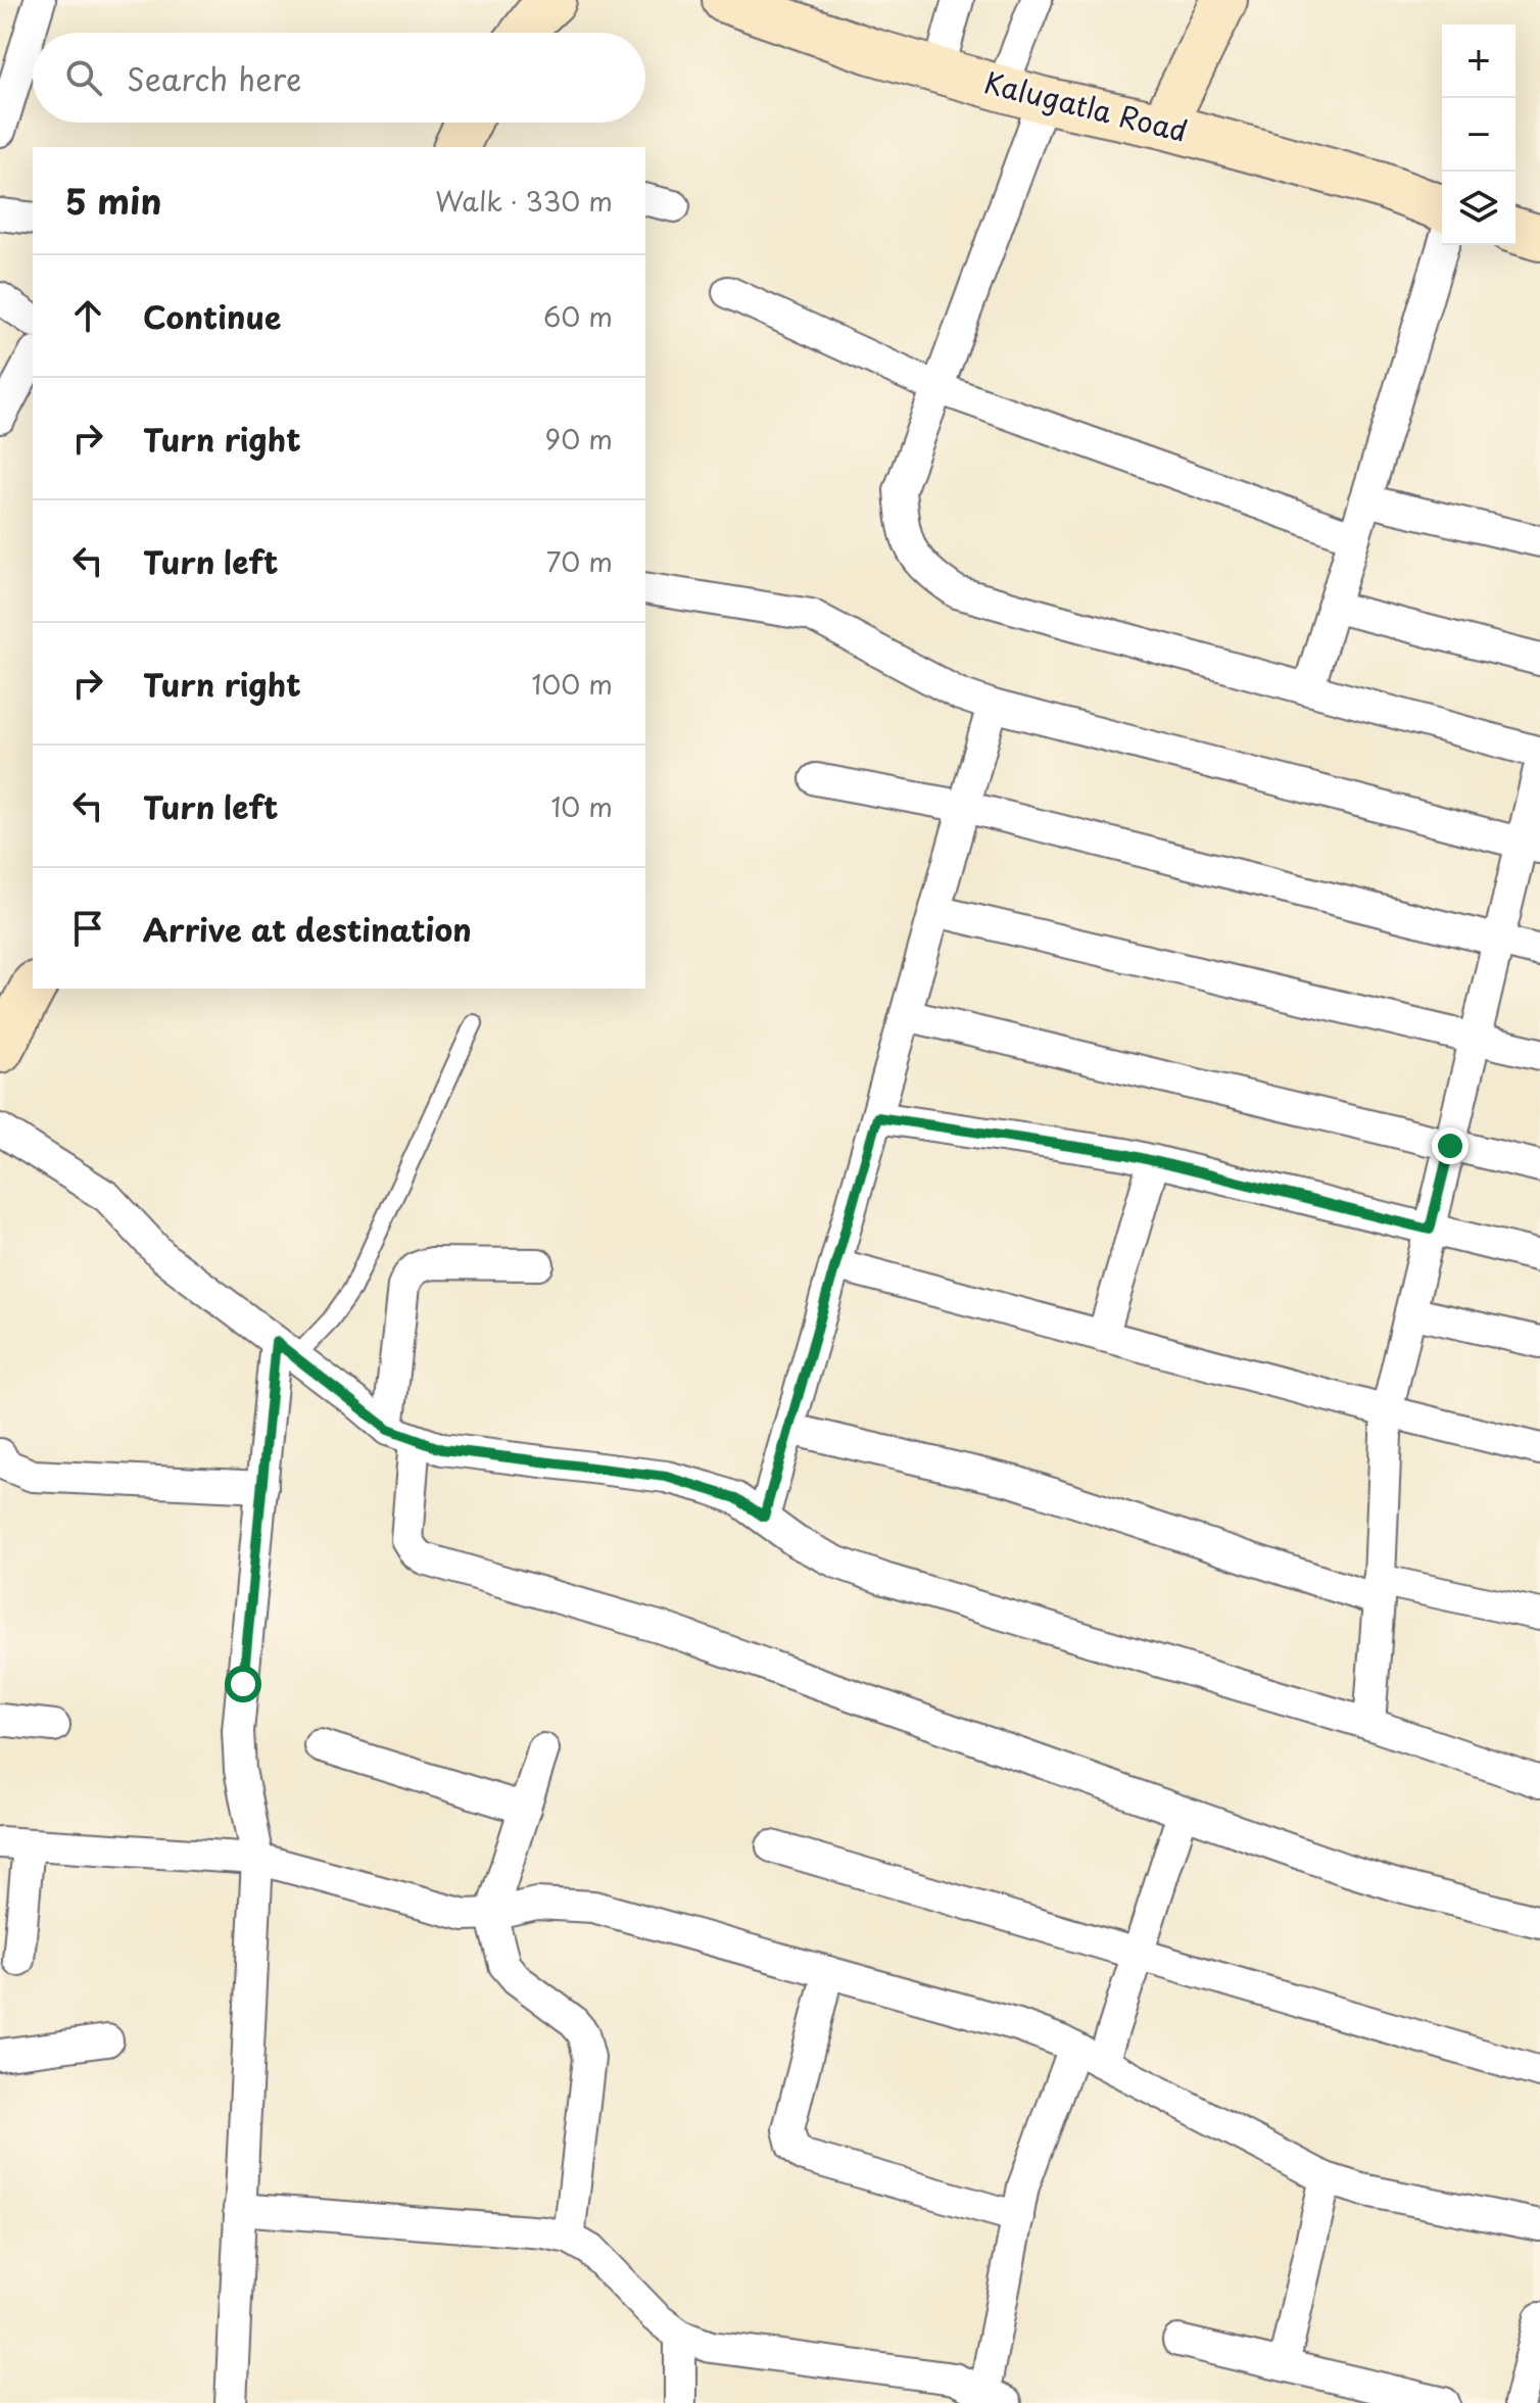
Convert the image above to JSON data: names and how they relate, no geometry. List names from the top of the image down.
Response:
{
  "streets": {
    "street": ["Kalugatla Road"]
  },
  "page": {
    "map_buttons": ["+", "−"],
    "search": "Search here",
    "heading": ["5 min", "Walk · 330 m"],
    "list": [
      ["Continue", "60 m"],
      ["Turn right", "90 m"],
      ["Turn left", "70 m"],
      ["Turn right", "100 m"],
      ["Turn left", "10 m"],
      "Arrive at destination"
    ]
  }
}
